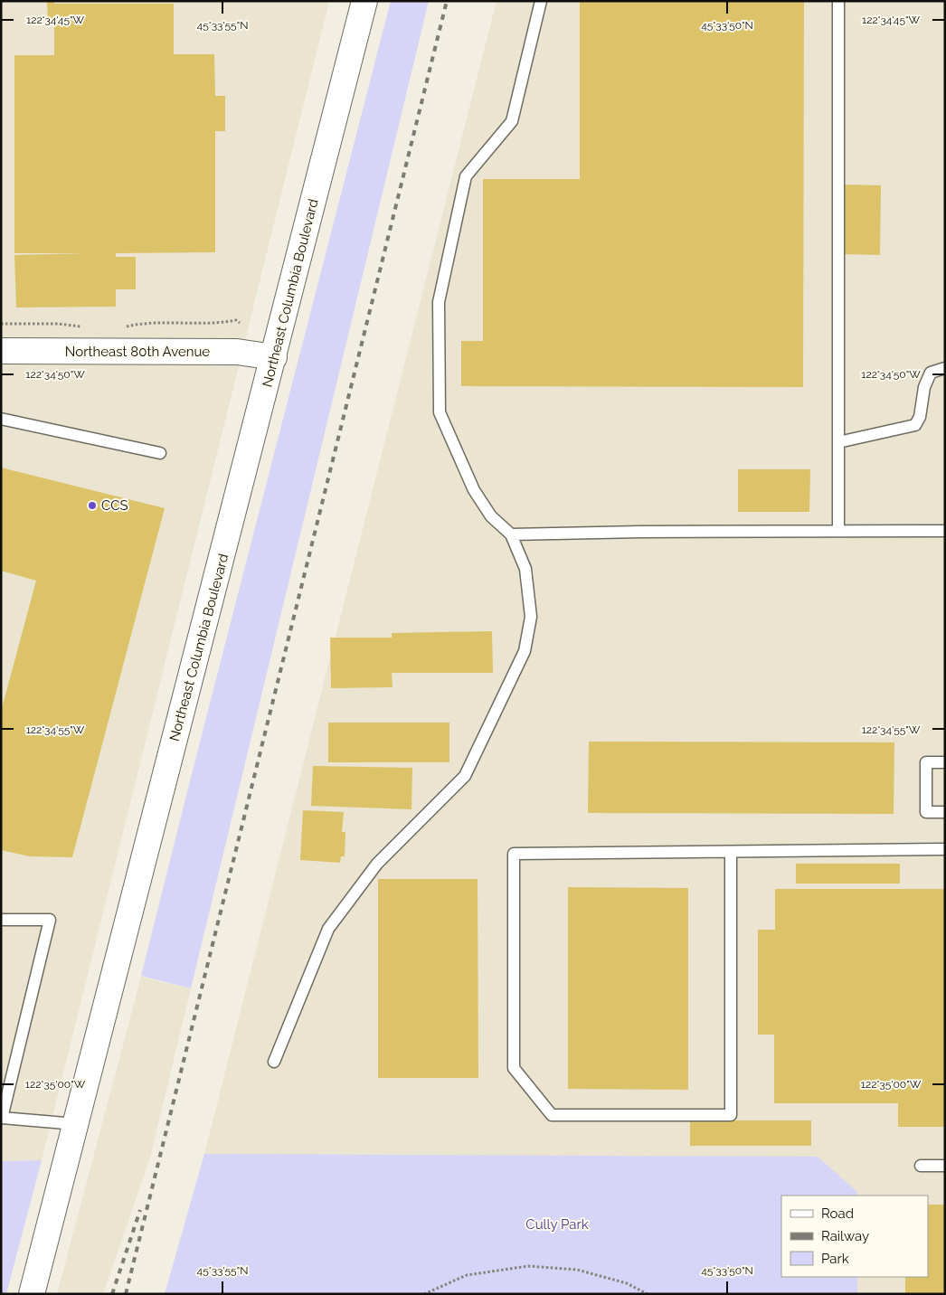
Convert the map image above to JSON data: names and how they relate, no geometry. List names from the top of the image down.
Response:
{
  "streets": {
    "main road": ["Northeast Columbia Boulevard", "Northeast 80th Avenue"]
  },
  "crossings": [
    ["Northeast Columbia Boulevard", "Northeast 80th Avenue"]
  ],
  "parks": ["Cully Park"],
  "places": ["CCS"],
  "legend": ["Road", "Railway", "Park"],
  "coordinates": [
    "122°34'45\"W",
    "45°33'55\"N",
    "45°33'50\"N",
    "122°34'50\"W",
    "122°34'55\"W",
    "122°35'00\"W"
  ]
}
